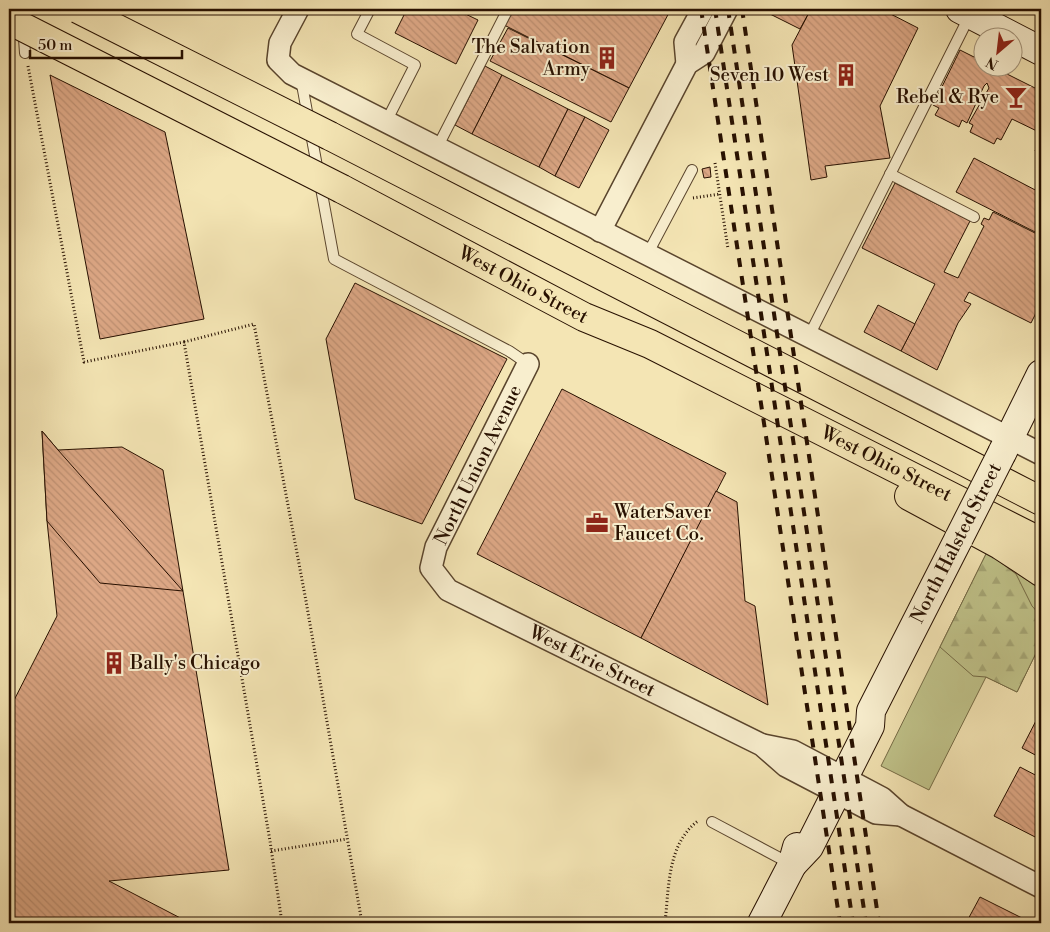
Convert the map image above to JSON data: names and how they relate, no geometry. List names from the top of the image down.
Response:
{
  "streets": {
    "highway": ["West Ohio Street"],
    "main road": ["North Halsted Street"],
    "street": ["North Union Avenue", "West Erie Street"]
  },
  "crossings": [
    ["North Union Avenue", "West Erie Street"],
    ["North Halsted Street", "West Erie Street"]
  ],
  "places": {
    "building": ["The Salvation Army", "Seven 10 West", "Bally's Chicago"],
    "bar": ["Rebel & Rye"],
    "office": ["WaterSaver Faucet Co."]
  },
  "scale_bar": "50 m",
  "north": "bottom left"
}
